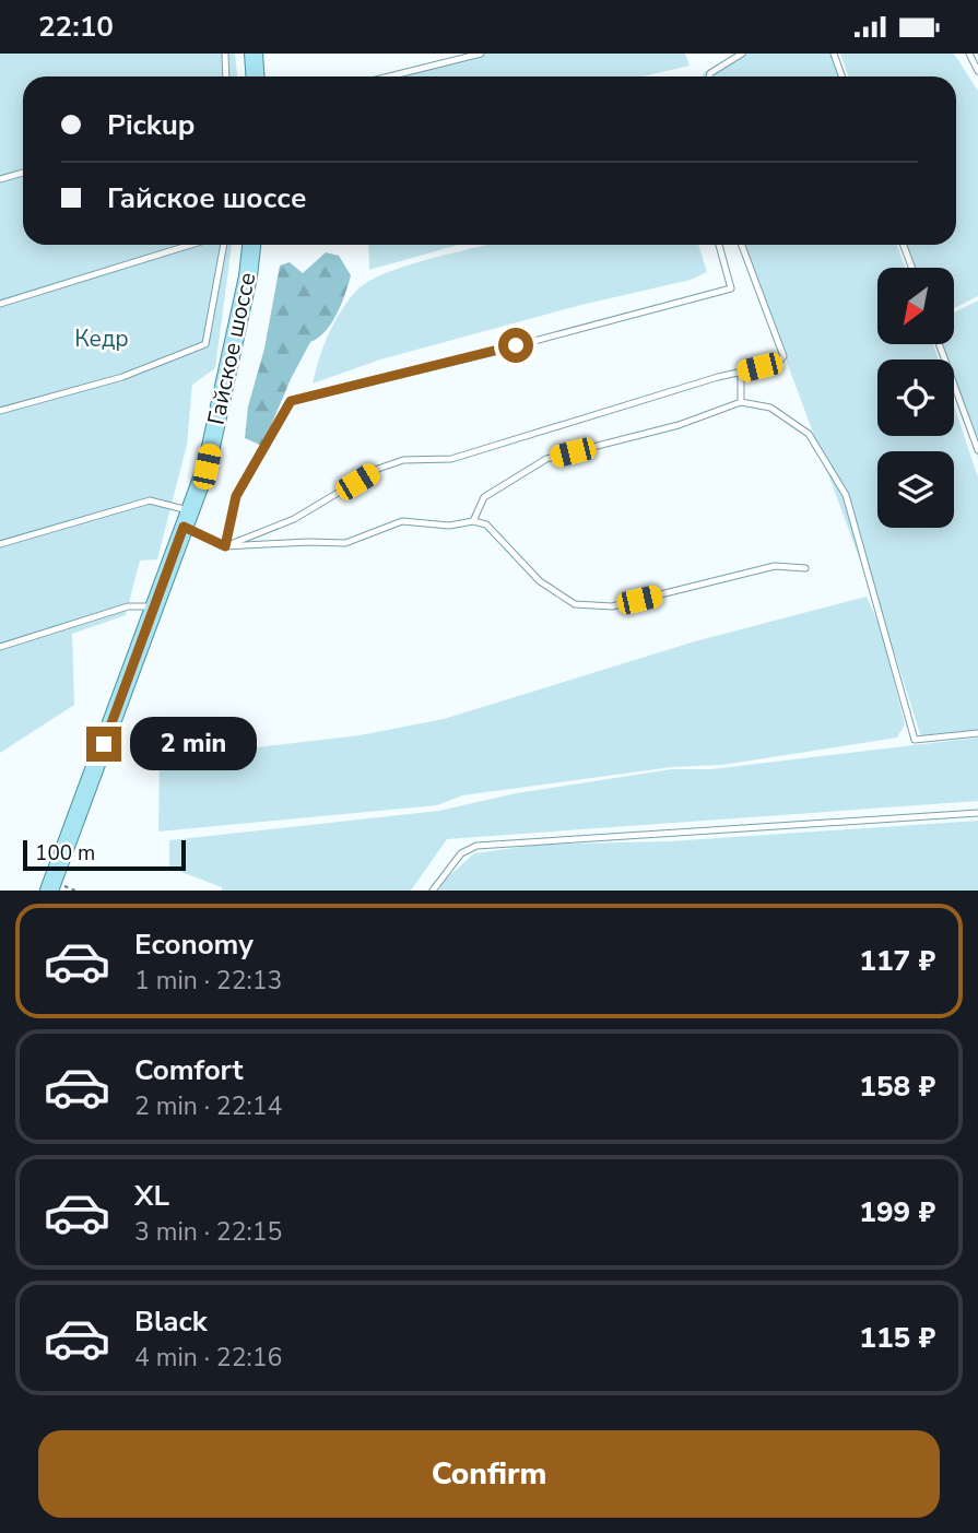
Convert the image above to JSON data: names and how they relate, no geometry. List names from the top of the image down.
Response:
{
  "streets": {
    "main road": ["Гайское шоссе"]
  },
  "parks": ["Кедр"],
  "scale_bar": "100 m",
  "north": "bottom left",
  "page": {
    "status": "22:10",
    "banner": ["Pickup", "Гайское шоссе"],
    "bubble": "2 min",
    "scale": "100 m",
    "list": [
      {
        "name": "Economy",
        "note": "1 min · 22:13",
        "value": "117 ₽"
      },
      {
        "name": "Comfort",
        "note": "2 min · 22:14",
        "value": "158 ₽"
      },
      {
        "name": "XL",
        "note": "3 min · 22:15",
        "value": "199 ₽"
      },
      {
        "name": "Black",
        "note": "4 min · 22:16",
        "value": "115 ₽"
      }
    ],
    "buttons": "Confirm"
  }
}
